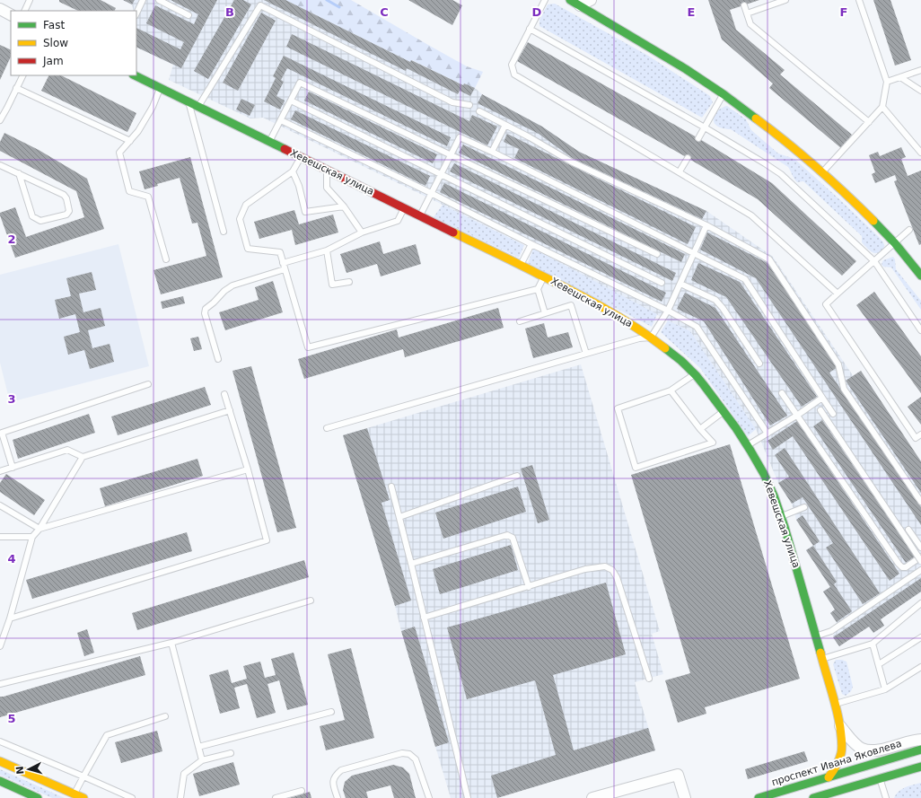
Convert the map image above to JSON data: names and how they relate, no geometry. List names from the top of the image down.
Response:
{
  "streets": {
    "street": ["Хевешская улица", "проспект Ивана Яковлева"]
  },
  "crossings": [
    ["Хевешская улица", "проспект Ивана Яковлева"]
  ],
  "legend": ["Fast", "Slow", "Jam"],
  "north": "left",
  "grid": {
    "columns": [
      "B",
      "C",
      "D",
      "E",
      "F"
    ],
    "rows": [
      "2",
      "3",
      "4",
      "5"
    ]
  }
}
